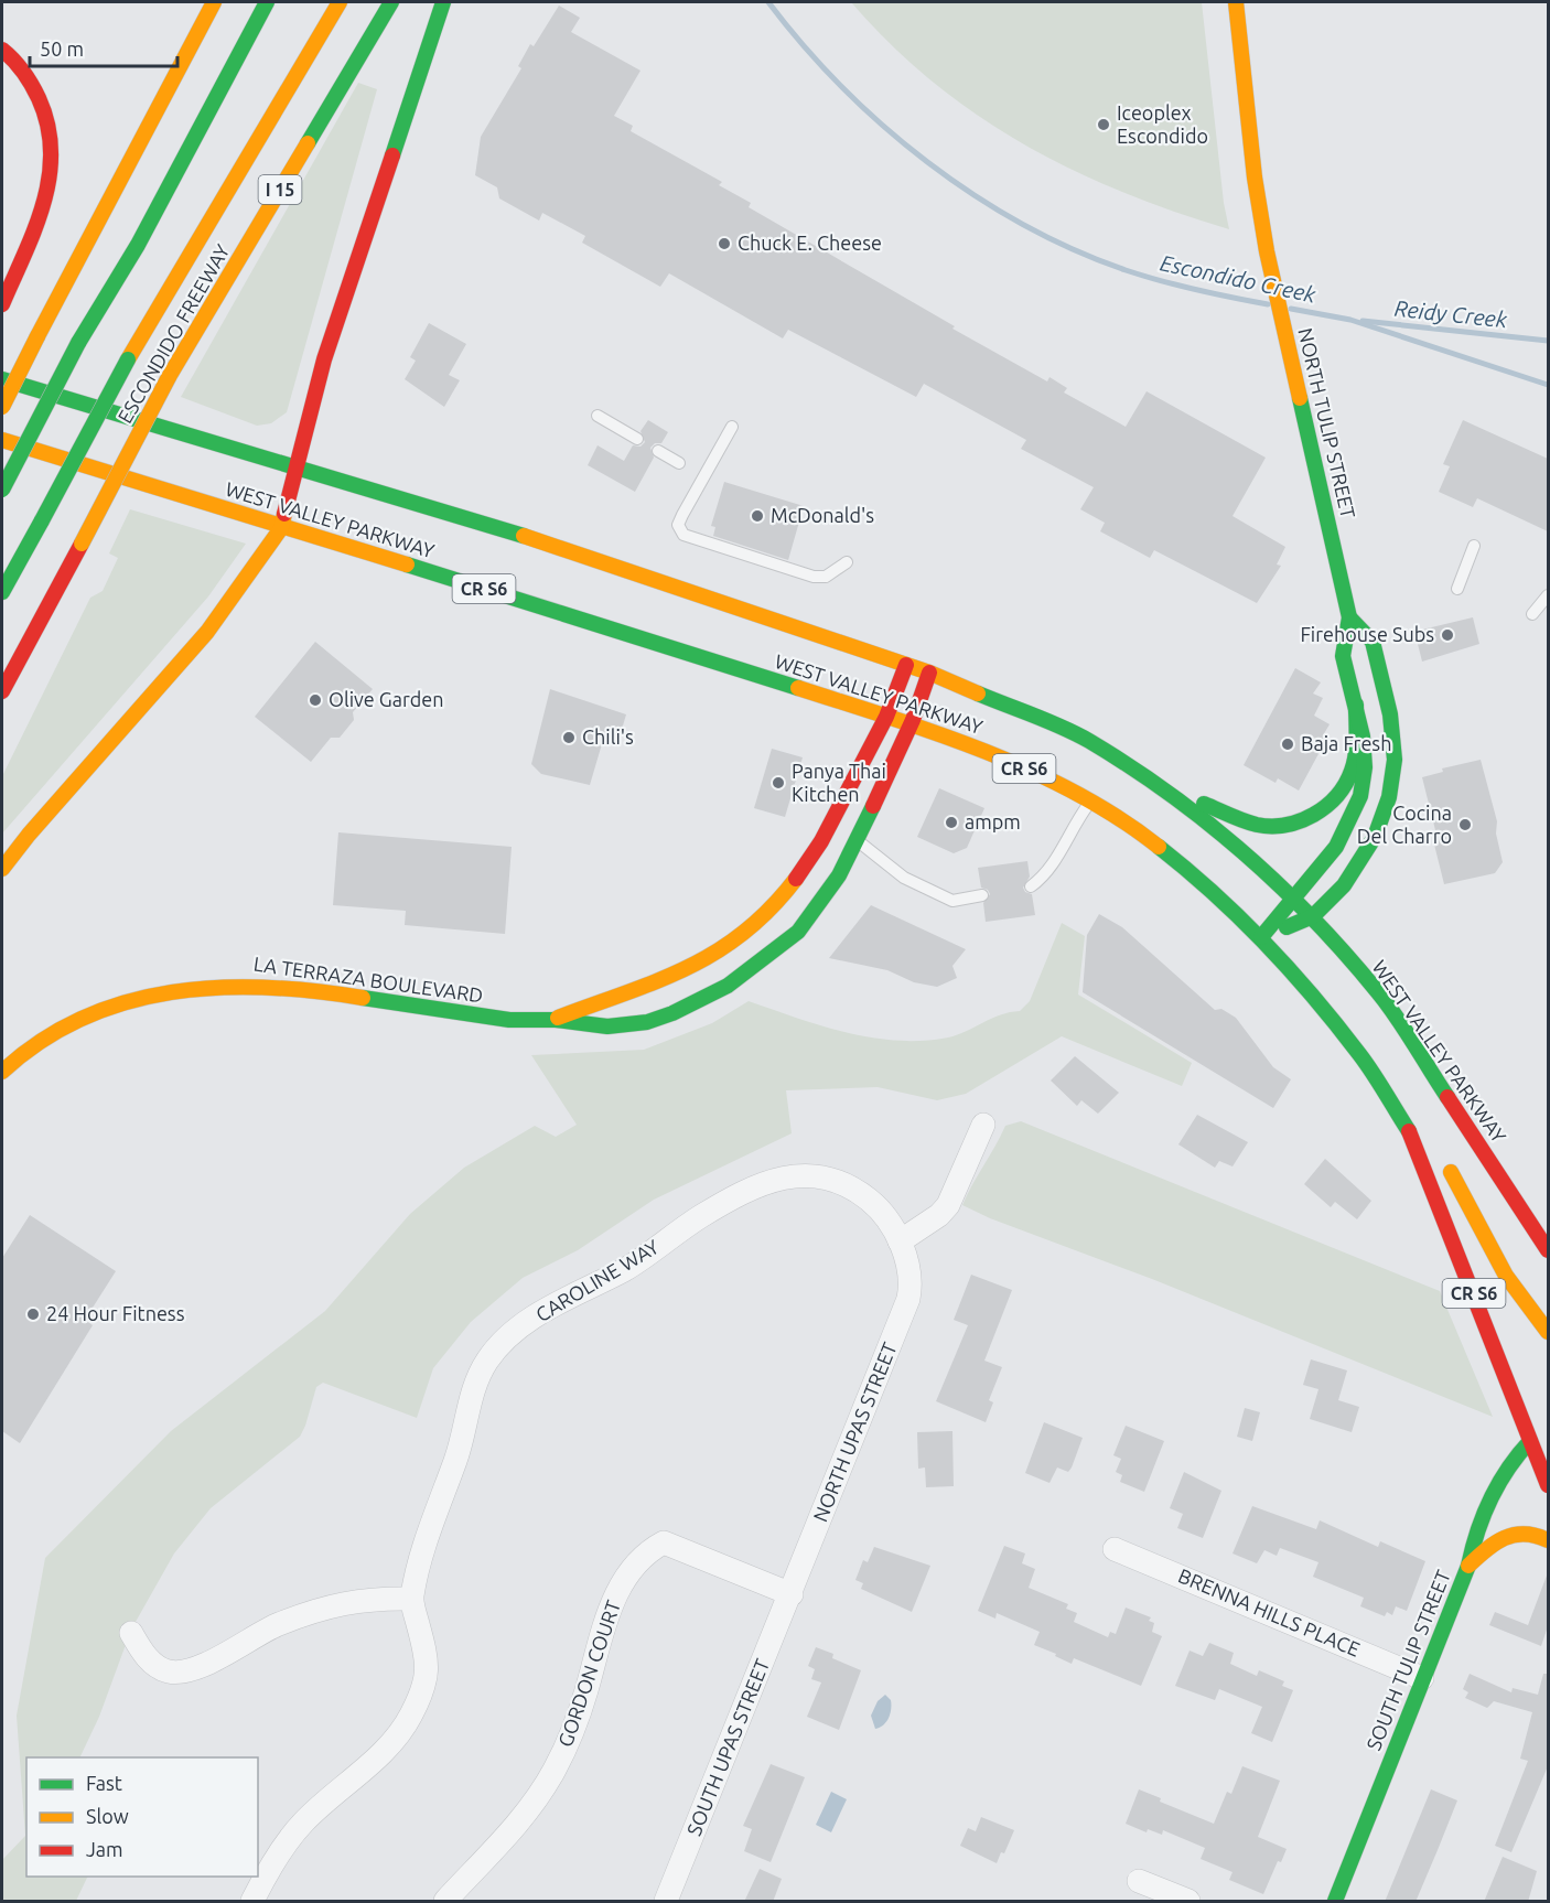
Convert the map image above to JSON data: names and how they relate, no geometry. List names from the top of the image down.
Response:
{
  "streets": {
    "main road": [
      "I 15",
      "ESCONDIDO FREEWAY",
      "NORTH TULIP STREET",
      "WEST VALLEY PARKWAY",
      "CR S6",
      "LA TERRAZA BOULEVARD",
      "SOUTH TULIP STREET"
    ],
    "street": [
      "CAROLINE WAY",
      "NORTH UPAS STREET",
      "BRENNA HILLS PLACE",
      "GORDON COURT",
      "SOUTH UPAS STREET"
    ]
  },
  "crossings": [
    ["NORTH TULIP STREET", "WEST VALLEY PARKWAY"],
    ["WEST VALLEY PARKWAY", "CR S6"],
    ["WEST VALLEY PARKWAY", "LA TERRAZA BOULEVARD"],
    ["WEST VALLEY PARKWAY", "SOUTH TULIP STREET"],
    ["CR S6", "SOUTH TULIP STREET"],
    ["CAROLINE WAY", "NORTH UPAS STREET"],
    ["NORTH UPAS STREET", "GORDON COURT"],
    ["NORTH UPAS STREET", "SOUTH UPAS STREET"],
    ["BRENNA HILLS PLACE", "SOUTH TULIP STREET"],
    ["GORDON COURT", "SOUTH UPAS STREET"]
  ],
  "water": ["Escondido Creek", "Reidy Creek"],
  "places": [
    "Iceoplex Escondido",
    "Chuck E. Cheese",
    "McDonald's",
    "Firehouse Subs",
    "Olive Garden",
    "Chili's",
    "Baja Fresh",
    "Panya Thai Kitchen",
    "ampm",
    "Cocina Del Charro",
    "24 Hour Fitness"
  ],
  "legend": ["Fast", "Slow", "Jam"],
  "scale_bar": "50 m"
}
